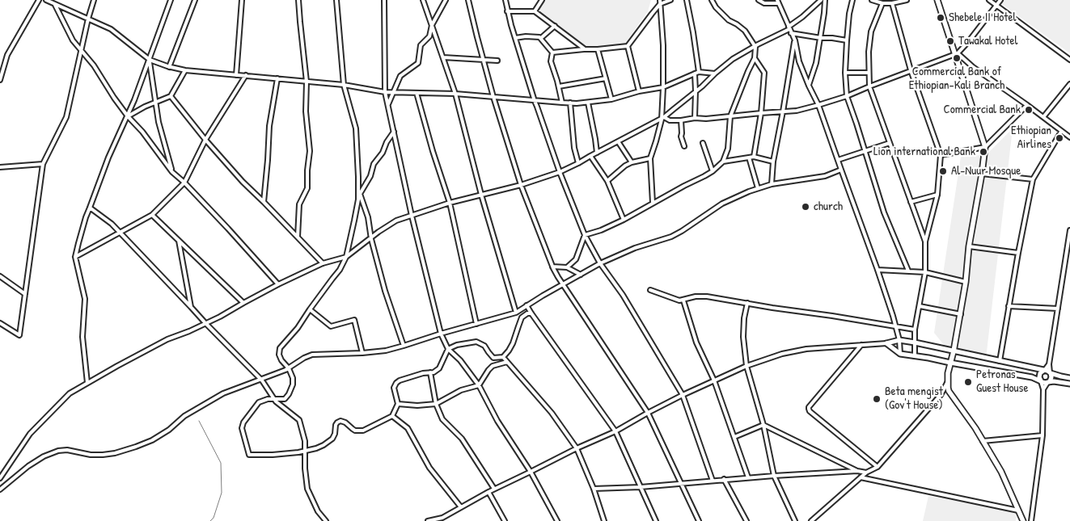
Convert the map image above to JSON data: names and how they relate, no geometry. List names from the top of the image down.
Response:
{
  "places": [
    "Shebele II Hotel",
    "Tawakal Hotel",
    "Commercial Bank of Ethiopian-Kali Branch",
    "Commercial Bank",
    "Ethiopian Airlines",
    "Lion international Bank",
    "Al-Nuur Mosque",
    "church",
    "Petronas Guest House",
    "Beta mengist (Gov't House)"
  ]
}
